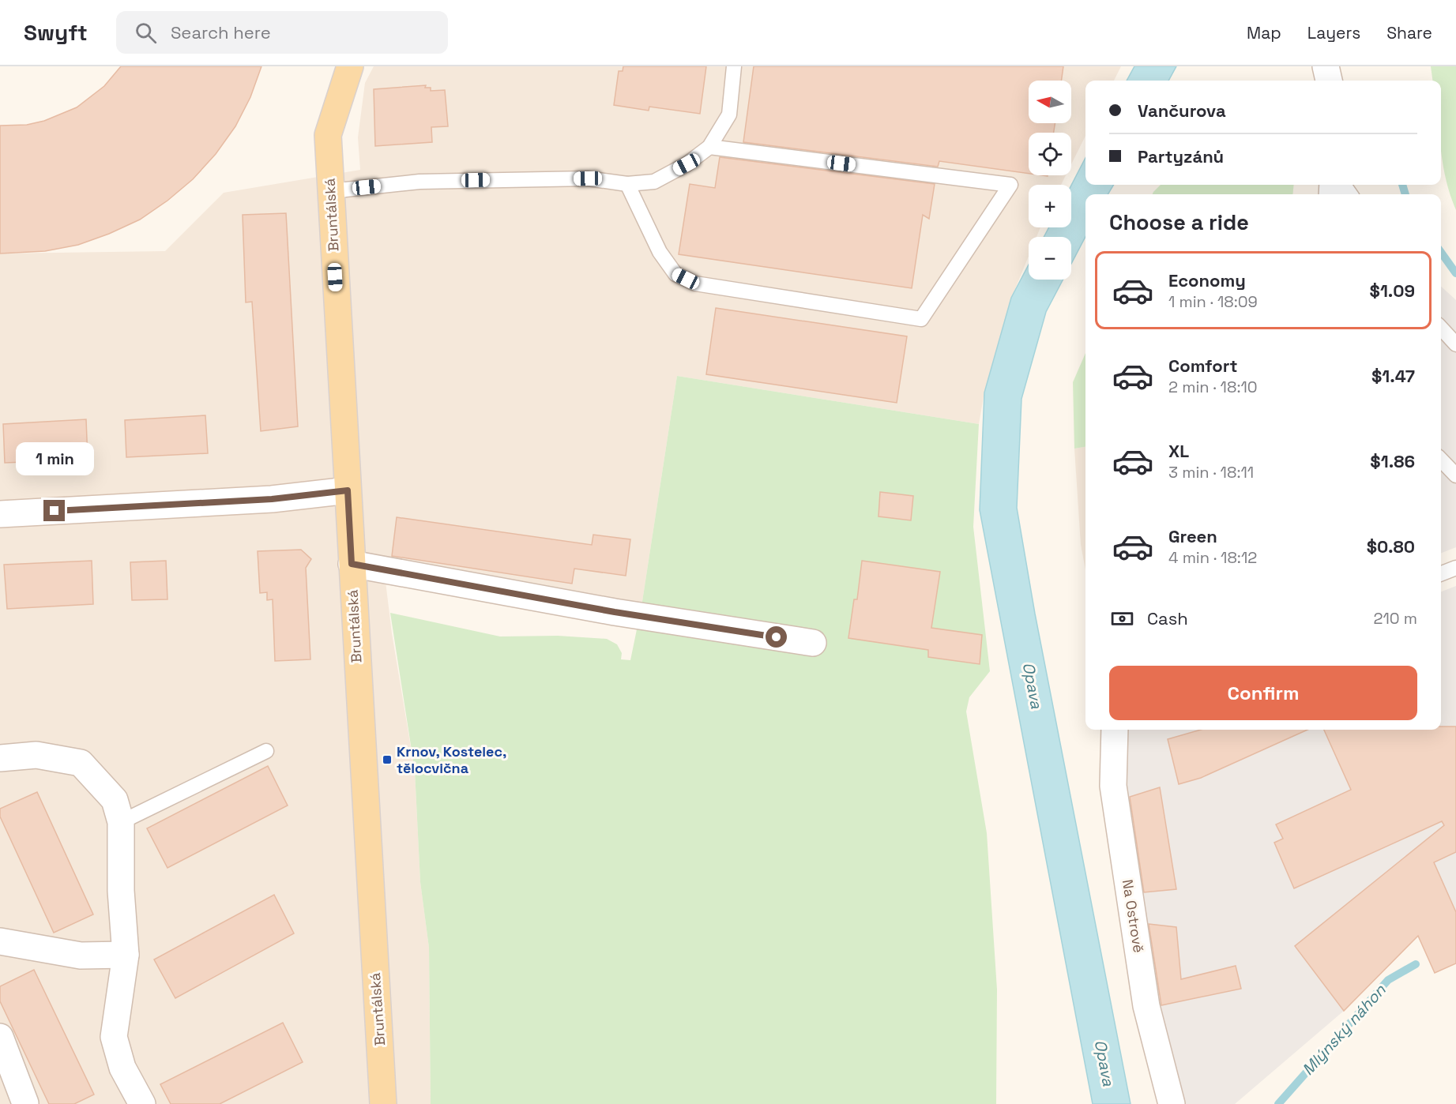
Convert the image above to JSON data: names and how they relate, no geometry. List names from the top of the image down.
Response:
{
  "streets": {
    "main road": ["Bruntálská"],
    "street": ["Na Ostrově"]
  },
  "water": ["Opava", "Mlýnský náhon"],
  "places": {
    "transit": ["Krnov, Kostelec, tělocvična"]
  },
  "north": "left",
  "page": {
    "header": "Swyft",
    "search": "Search here",
    "nav": ["Map", "Layers", "Share"],
    "map_buttons": ["+", "−"],
    "banner": ["Vančurova", "Partyzánů"],
    "heading": "Choose a ride",
    "list": [
      {
        "name": "Economy",
        "note": "1 min · 18:09",
        "value": "$1.09"
      },
      {
        "name": "Comfort",
        "note": "2 min · 18:10",
        "value": "$1.47"
      },
      {
        "name": "XL",
        "note": "3 min · 18:11",
        "value": "$1.86"
      },
      {
        "name": "Green",
        "note": "4 min · 18:12",
        "value": "$0.80"
      }
    ],
    "bubble": "1 min",
    "pay": ["Cash", "210 m"],
    "buttons": "Confirm"
  }
}
